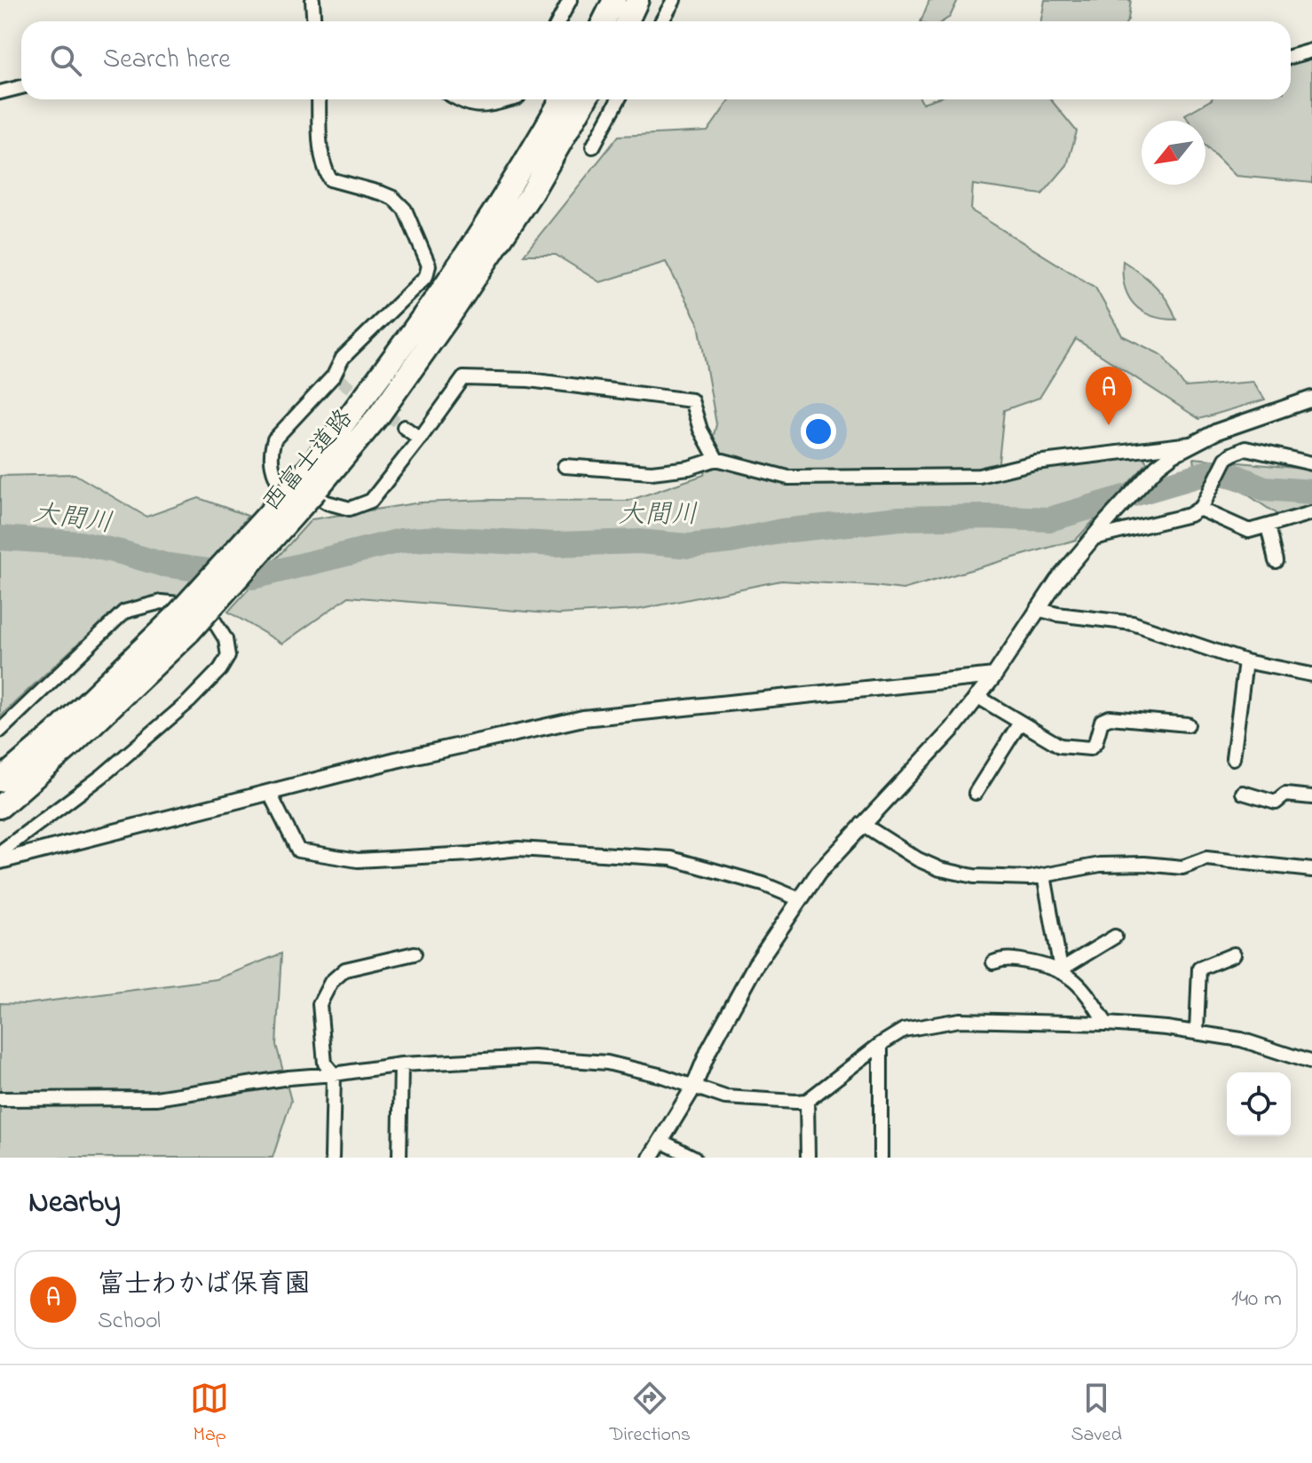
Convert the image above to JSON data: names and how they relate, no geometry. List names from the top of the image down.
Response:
{
  "streets": {
    "highway": ["西富士道路"]
  },
  "water": ["大間川"],
  "north": "bottom left",
  "page": {
    "search": "Search here",
    "pins": "A",
    "heading": "Nearby",
    "list": [
      {
        "mark": "A",
        "name": "富士わかば保育園",
        "note": "School",
        "value": "140 m"
      }
    ],
    "nav": ["Map", "Directions", "Saved"]
  }
}
